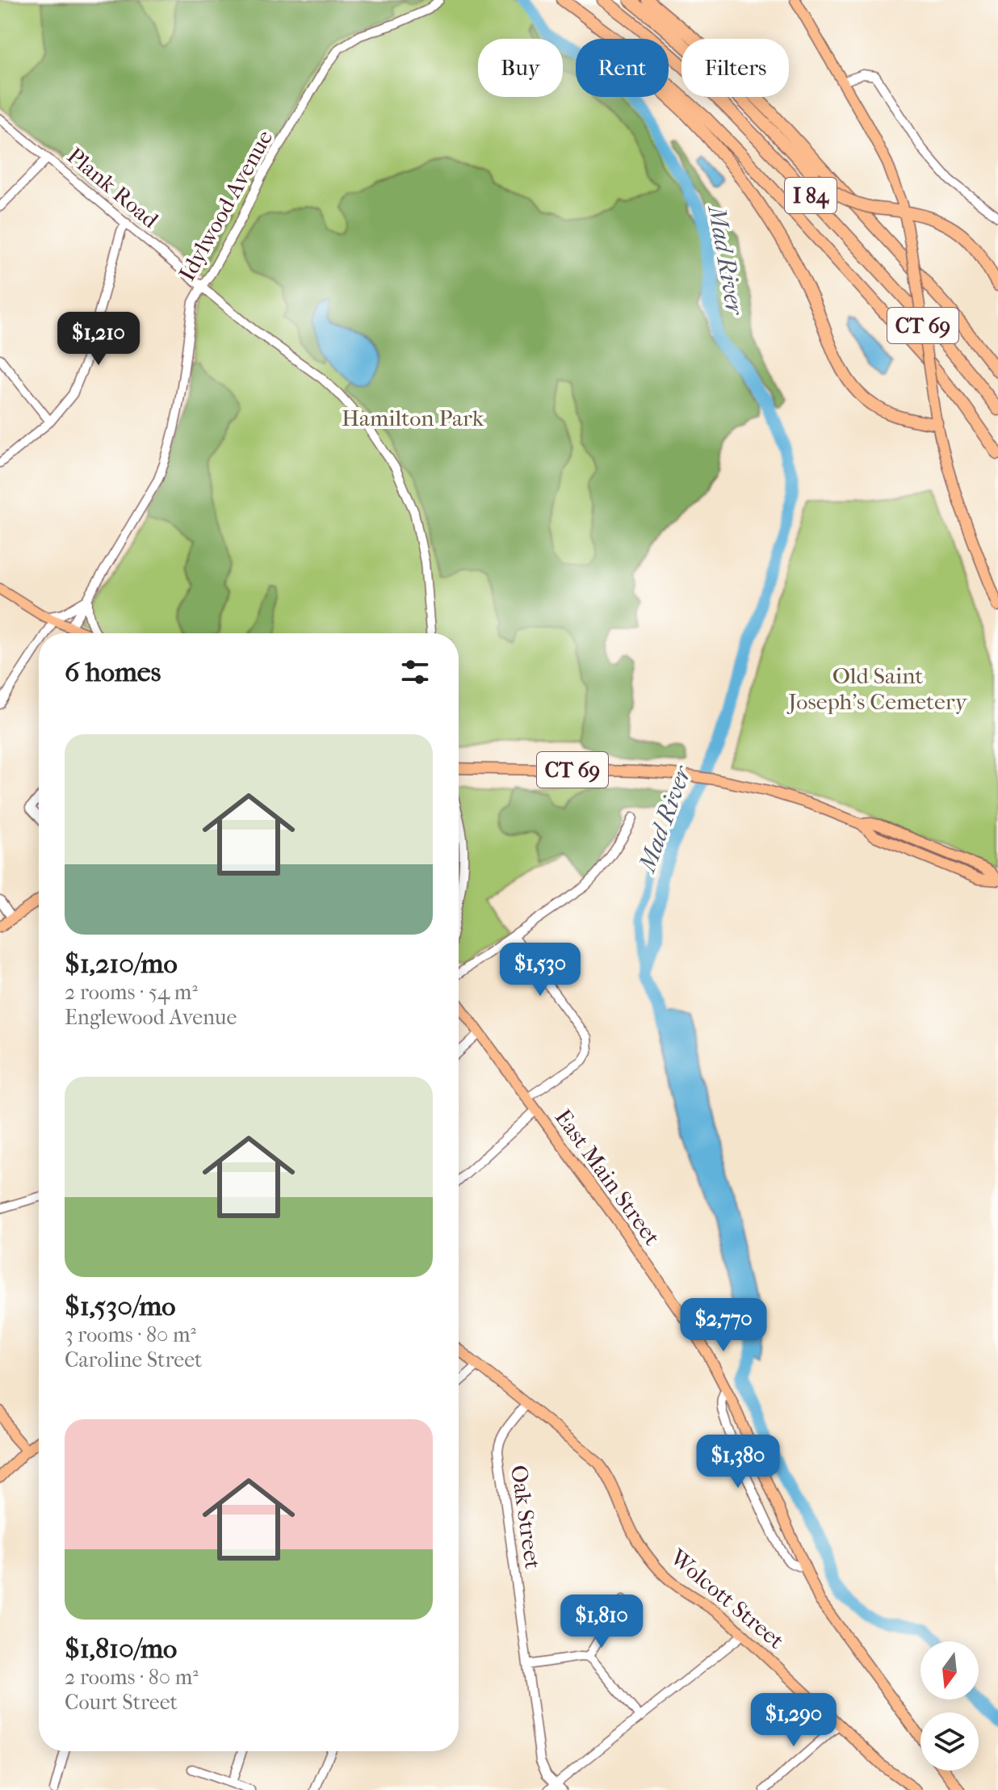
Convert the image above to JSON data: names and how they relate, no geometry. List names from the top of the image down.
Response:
{
  "streets": {
    "highway": ["I 84"],
    "main road": ["CT 69", "East Main Street", "Wolcott Street"],
    "street": ["Plank Road", "Idylwood Avenue", "Oak Street"]
  },
  "crossings": [
    ["Plank Road", "Idylwood Avenue"],
    ["Oak Street", "Wolcott Street"]
  ],
  "water": ["Mad River"],
  "parks": ["Hamilton Park", "Old Saint Joseph's Cemetery"],
  "north": "bottom",
  "page": {
    "chip": ["Buy", "Rent", "Filters"],
    "price": [
      "$1,210",
      "$1,530",
      "$2,770",
      "$1,380",
      "$1,810",
      "$1,290"
    ],
    "heading": "6 homes",
    "list": [
      {
        "name": "$1,210/mo",
        "note": "2 rooms · 54 m² · Englewood Avenue"
      },
      {
        "name": "$1,530/mo",
        "note": "3 rooms · 80 m² · Caroline Street"
      },
      {
        "name": "$1,810/mo",
        "note": "2 rooms · 80 m² · Court Street"
      }
    ]
  }
}
